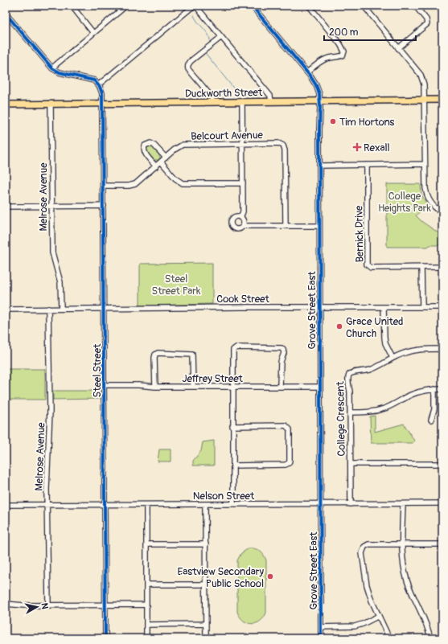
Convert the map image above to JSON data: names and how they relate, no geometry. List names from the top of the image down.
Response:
{
  "streets": {
    "main road": ["Duckworth Street"],
    "street": [
      "Belcourt Avenue",
      "Melrose Avenue",
      "Bernick Drive",
      "Cook Street",
      "Grove Street East",
      "Steel Street",
      "Jeffrey Street",
      "College Crescent",
      "Nelson Street"
    ]
  },
  "crossings": [
    ["Duckworth Street", "Melrose Avenue"],
    ["Duckworth Street", "Grove Street East"],
    ["Duckworth Street", "Steel Street"],
    ["Belcourt Avenue", "Steel Street"],
    ["Melrose Avenue", "Cook Street"],
    ["Melrose Avenue", "Nelson Street"],
    ["Cook Street", "Grove Street East"],
    ["Cook Street", "Steel Street"],
    ["Grove Street East", "Jeffrey Street"],
    ["Grove Street East", "Nelson Street"],
    ["Steel Street", "Jeffrey Street"],
    ["Steel Street", "Nelson Street"],
    ["College Crescent", "Nelson Street"]
  ],
  "parks": ["College Heights Park", "Steel Street Park"],
  "places": {
    "other": ["Tim Hortons", "Grace United Church", "Eastview Secondary Public School"],
    "health": ["Rexall"]
  },
  "scale_bar": "200 m",
  "north": "right"
}
